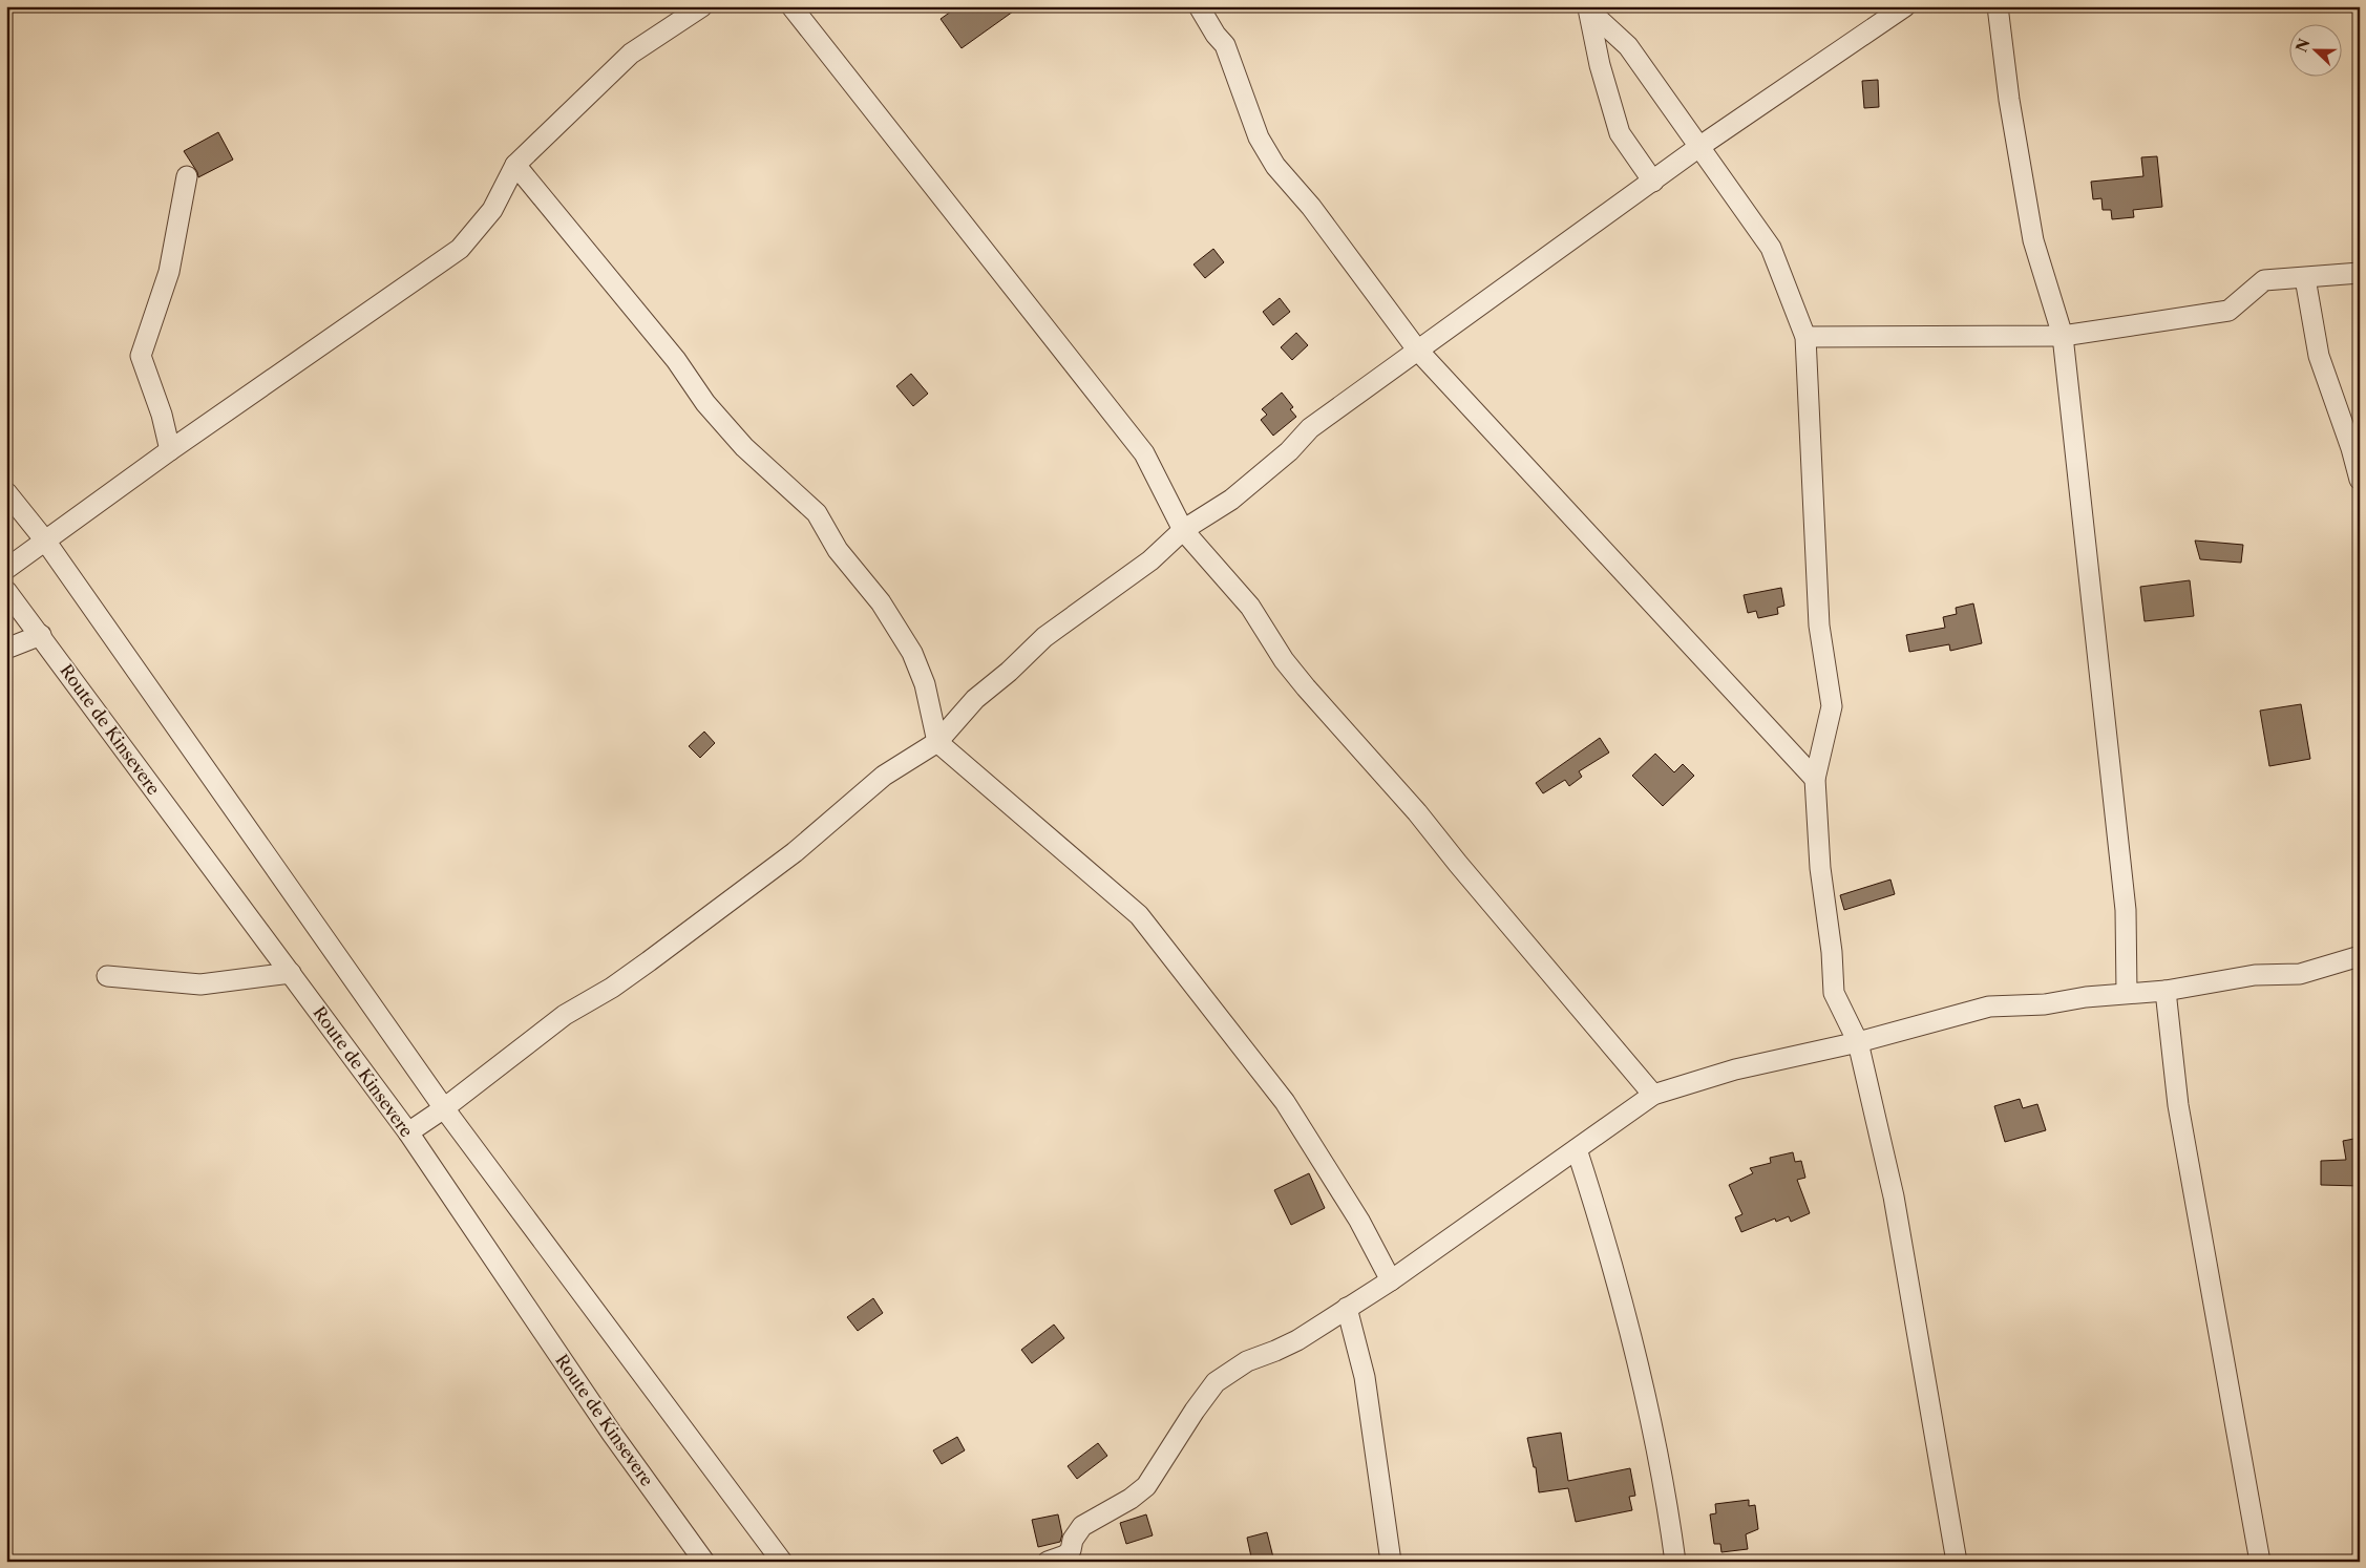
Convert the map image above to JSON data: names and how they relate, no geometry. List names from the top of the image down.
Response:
{
  "streets": {
    "street": ["Route de Kinsevere"]
  },
  "north": "left"
}
